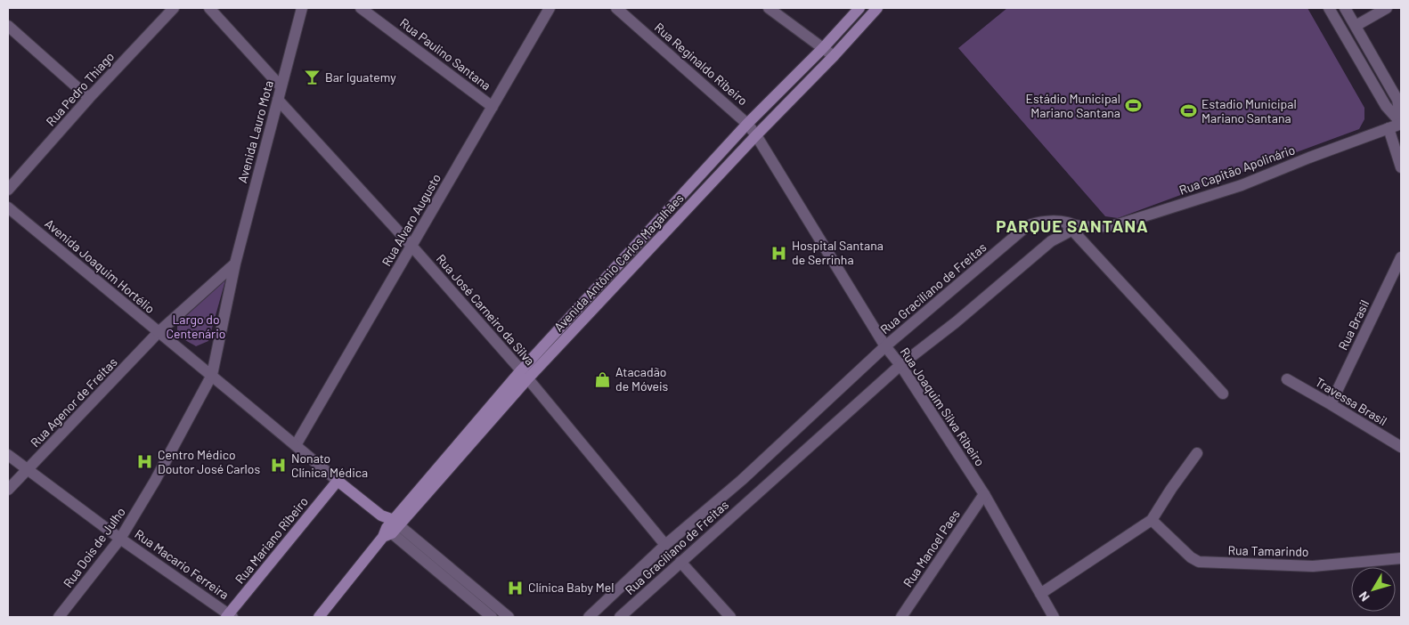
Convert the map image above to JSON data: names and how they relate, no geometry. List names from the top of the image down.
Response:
{
  "streets": {
    "main road": ["Avenida Antônio Carlos Magalhães", "Avenida Joaquim Hortélio", "Rua Mariano Ribeiro"],
    "street": [
      "Rua Paulino Santana",
      "Rua Reginaldo Ribeiro",
      "Rua Pedro Thiago",
      "Avenida Lauro Mota",
      "Rua Capitão Apolinário",
      "Rua Alvaro Augusto",
      "Rua Graciliano de Freitas",
      "Rua José Carneiro da Silva",
      "Rua Brasil",
      "Travessa Brasil",
      "Rua Agenor de Freitas",
      "Rua Joaquim Silva Ribeiro",
      "Rua Dois de Julho",
      "Rua Manoel Paes",
      "Rua Tamarindo",
      "Rua Macario Ferreira"
    ]
  },
  "crossings": [
    ["Rua Paulino Santana", "Rua Alvaro Augusto"],
    ["Rua Reginaldo Ribeiro", "Avenida Antônio Carlos Magalhães"],
    ["Rua Reginaldo Ribeiro", "Rua Joaquim Silva Ribeiro"],
    ["Avenida Lauro Mota", "Avenida Joaquim Hortélio"],
    ["Avenida Lauro Mota", "Rua José Carneiro da Silva"],
    ["Avenida Lauro Mota", "Rua Dois de Julho"],
    ["Rua Capitão Apolinário", "Rua Graciliano de Freitas"],
    ["Rua Alvaro Augusto", "Avenida Joaquim Hortélio"],
    ["Rua Alvaro Augusto", "Rua José Carneiro da Silva"],
    ["Avenida Antônio Carlos Magalhães", "Avenida Joaquim Hortélio"],
    ["Avenida Antônio Carlos Magalhães", "Rua José Carneiro da Silva"],
    ["Avenida Antônio Carlos Magalhães", "Rua Joaquim Silva Ribeiro"],
    ["Avenida Joaquim Hortélio", "Rua Agenor de Freitas"],
    ["Avenida Joaquim Hortélio", "Rua Mariano Ribeiro"],
    ["Avenida Joaquim Hortélio", "Rua Dois de Julho"],
    ["Rua Graciliano de Freitas", "Rua José Carneiro da Silva"],
    ["Rua Graciliano de Freitas", "Rua Joaquim Silva Ribeiro"],
    ["Rua Brasil", "Travessa Brasil"],
    ["Rua Agenor de Freitas", "Rua Macario Ferreira"],
    ["Rua Joaquim Silva Ribeiro", "Rua Manoel Paes"],
    ["Rua Mariano Ribeiro", "Rua Macario Ferreira"],
    ["Rua Dois de Julho", "Rua Macario Ferreira"]
  ],
  "districts": ["PARQUE SANTANA"],
  "parks": ["Largo do Centenário"],
  "places": {
    "bar": ["Bar Iguatemy"],
    "sports": ["Estádio Municipal Mariano Santana", "Estadio Municipal Mariano Santana"],
    "hospital": [
      "Hospital Santana de Serrinha",
      "Centro Médico Doutor José Carlos",
      "Nonato Clínica Médica",
      "Clínica Baby Mel"
    ],
    "shop": ["Atacadão de Móveis"]
  },
  "north": "bottom left"
}
